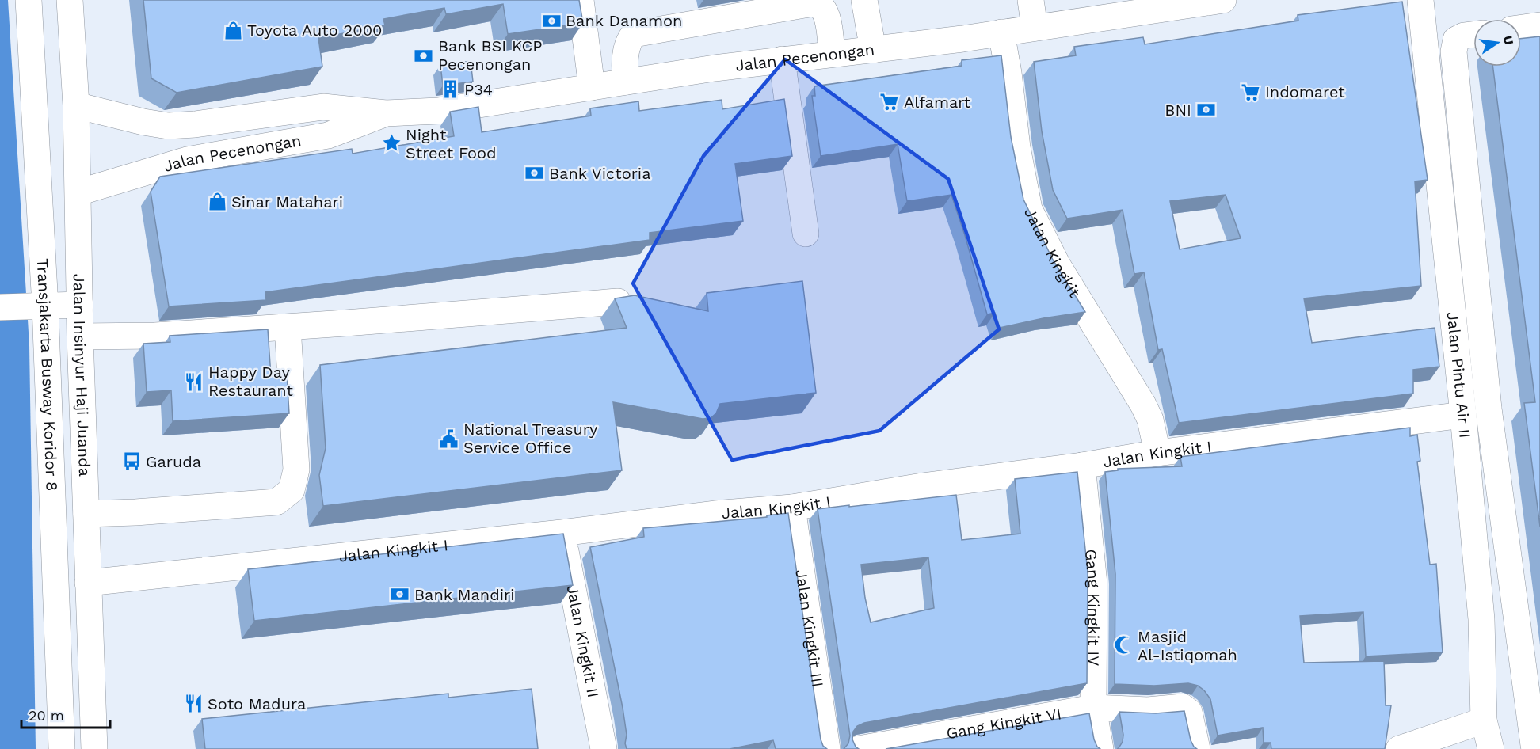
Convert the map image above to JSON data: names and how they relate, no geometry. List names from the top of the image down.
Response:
{
  "streets": {
    "street": [
      "Jalan Pecenongan",
      "Jalan Kingkit",
      "Transjakarta Busway Koridor 8",
      "Jalan Insinyur Haji Juanda",
      "Jalan Pintu Air II",
      "Jalan Kingkit I",
      "Gang Kingkit IV",
      "Jalan Kingkit III",
      "Jalan Kingkit II",
      "Gang Kingkit VI"
    ]
  },
  "crossings": [
    ["Jalan Pecenongan", "Jalan Kingkit"],
    ["Jalan Pecenongan", "Jalan Insinyur Haji Juanda"],
    ["Jalan Kingkit", "Jalan Kingkit I"],
    ["Jalan Insinyur Haji Juanda", "Jalan Kingkit I"],
    ["Jalan Pintu Air II", "Jalan Kingkit I"],
    ["Jalan Kingkit I", "Gang Kingkit IV"],
    ["Jalan Kingkit I", "Jalan Kingkit III"],
    ["Jalan Kingkit I", "Jalan Kingkit II"],
    ["Gang Kingkit IV", "Gang Kingkit VI"]
  ],
  "places": {
    "bank": [
      "Bank Danamon",
      "Bank BSI KCP Pecenongan",
      "BNI",
      "Bank Victoria",
      "Bank Mandiri"
    ],
    "shop": ["Toyota Auto 2000", "Sinar Matahari"],
    "building": ["P34"],
    "supermarket": ["Indomaret", "Alfamart"],
    "place": ["Night Street Food"],
    "restaurant": ["Happy Day Restaurant", "Soto Madura"],
    "public building": ["National Treasury Service Office"],
    "bus stop": ["Garuda"],
    "mosque": ["Masjid Al-Istiqomah"]
  },
  "scale_bar": "20 m",
  "north": "right"
}
